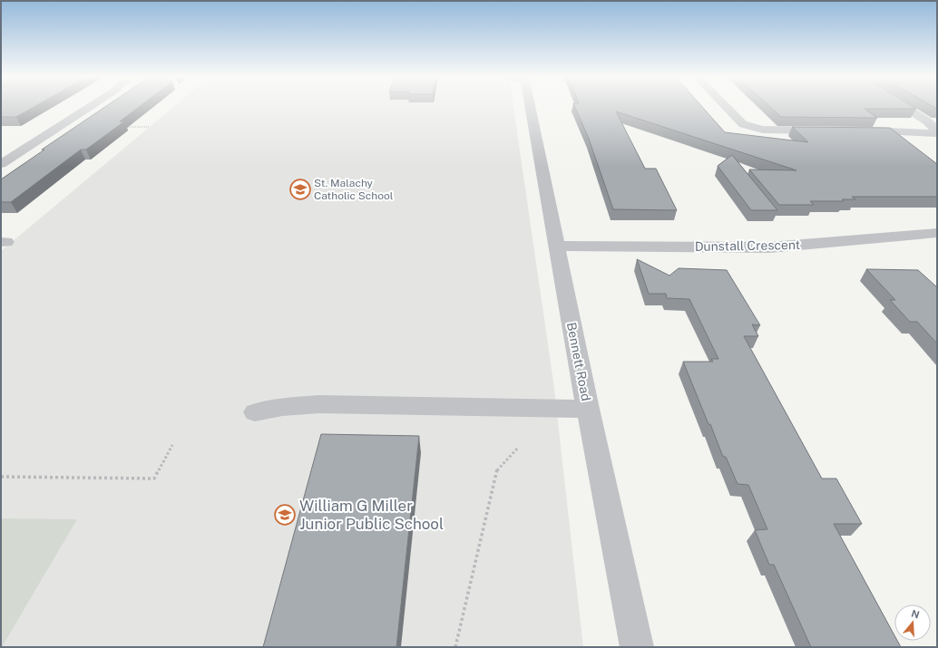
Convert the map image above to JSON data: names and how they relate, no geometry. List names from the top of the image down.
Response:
{
  "streets": {
    "street": ["Dunstall Crescent", "Bennett Road"]
  },
  "crossings": [
    ["Dunstall Crescent", "Bennett Road"]
  ],
  "places": {
    "school or university": ["St. Malachy Catholic School", "William G Miller Junior Public School"]
  },
  "north": "top"
}
